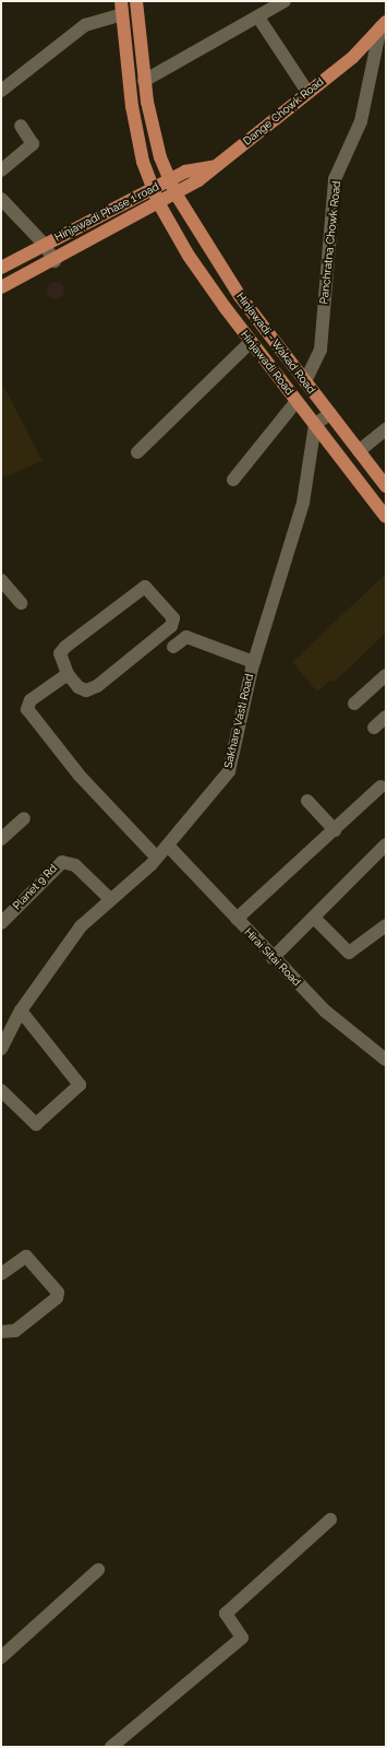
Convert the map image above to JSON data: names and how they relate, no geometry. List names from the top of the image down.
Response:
{
  "streets": {
    "main road": [
      "Dange Chowk Road",
      "Hinjawadi Phase 1 road",
      "Hinjawadi - Wakad Road",
      "Hinjawadi Road"
    ],
    "street": [
      "Panchratna Chowk Road",
      "Sakhare Vasti Road",
      "Planet 9 Rd",
      "Hirai Sitai Road"
    ]
  },
  "crossings": [
    ["Dange Chowk Road", "Hinjawadi Phase 1 road"],
    ["Dange Chowk Road", "Panchratna Chowk Road"],
    ["Dange Chowk Road", "Hinjawadi - Wakad Road"],
    ["Hinjawadi Phase 1 road", "Hinjawadi - Wakad Road"],
    ["Hinjawadi Phase 1 road", "Hinjawadi Road"],
    ["Panchratna Chowk Road", "Hinjawadi - Wakad Road"],
    ["Hinjawadi Road", "Sakhare Vasti Road"],
    ["Sakhare Vasti Road", "Planet 9 Rd"],
    ["Sakhare Vasti Road", "Hirai Sitai Road"]
  ]
}
